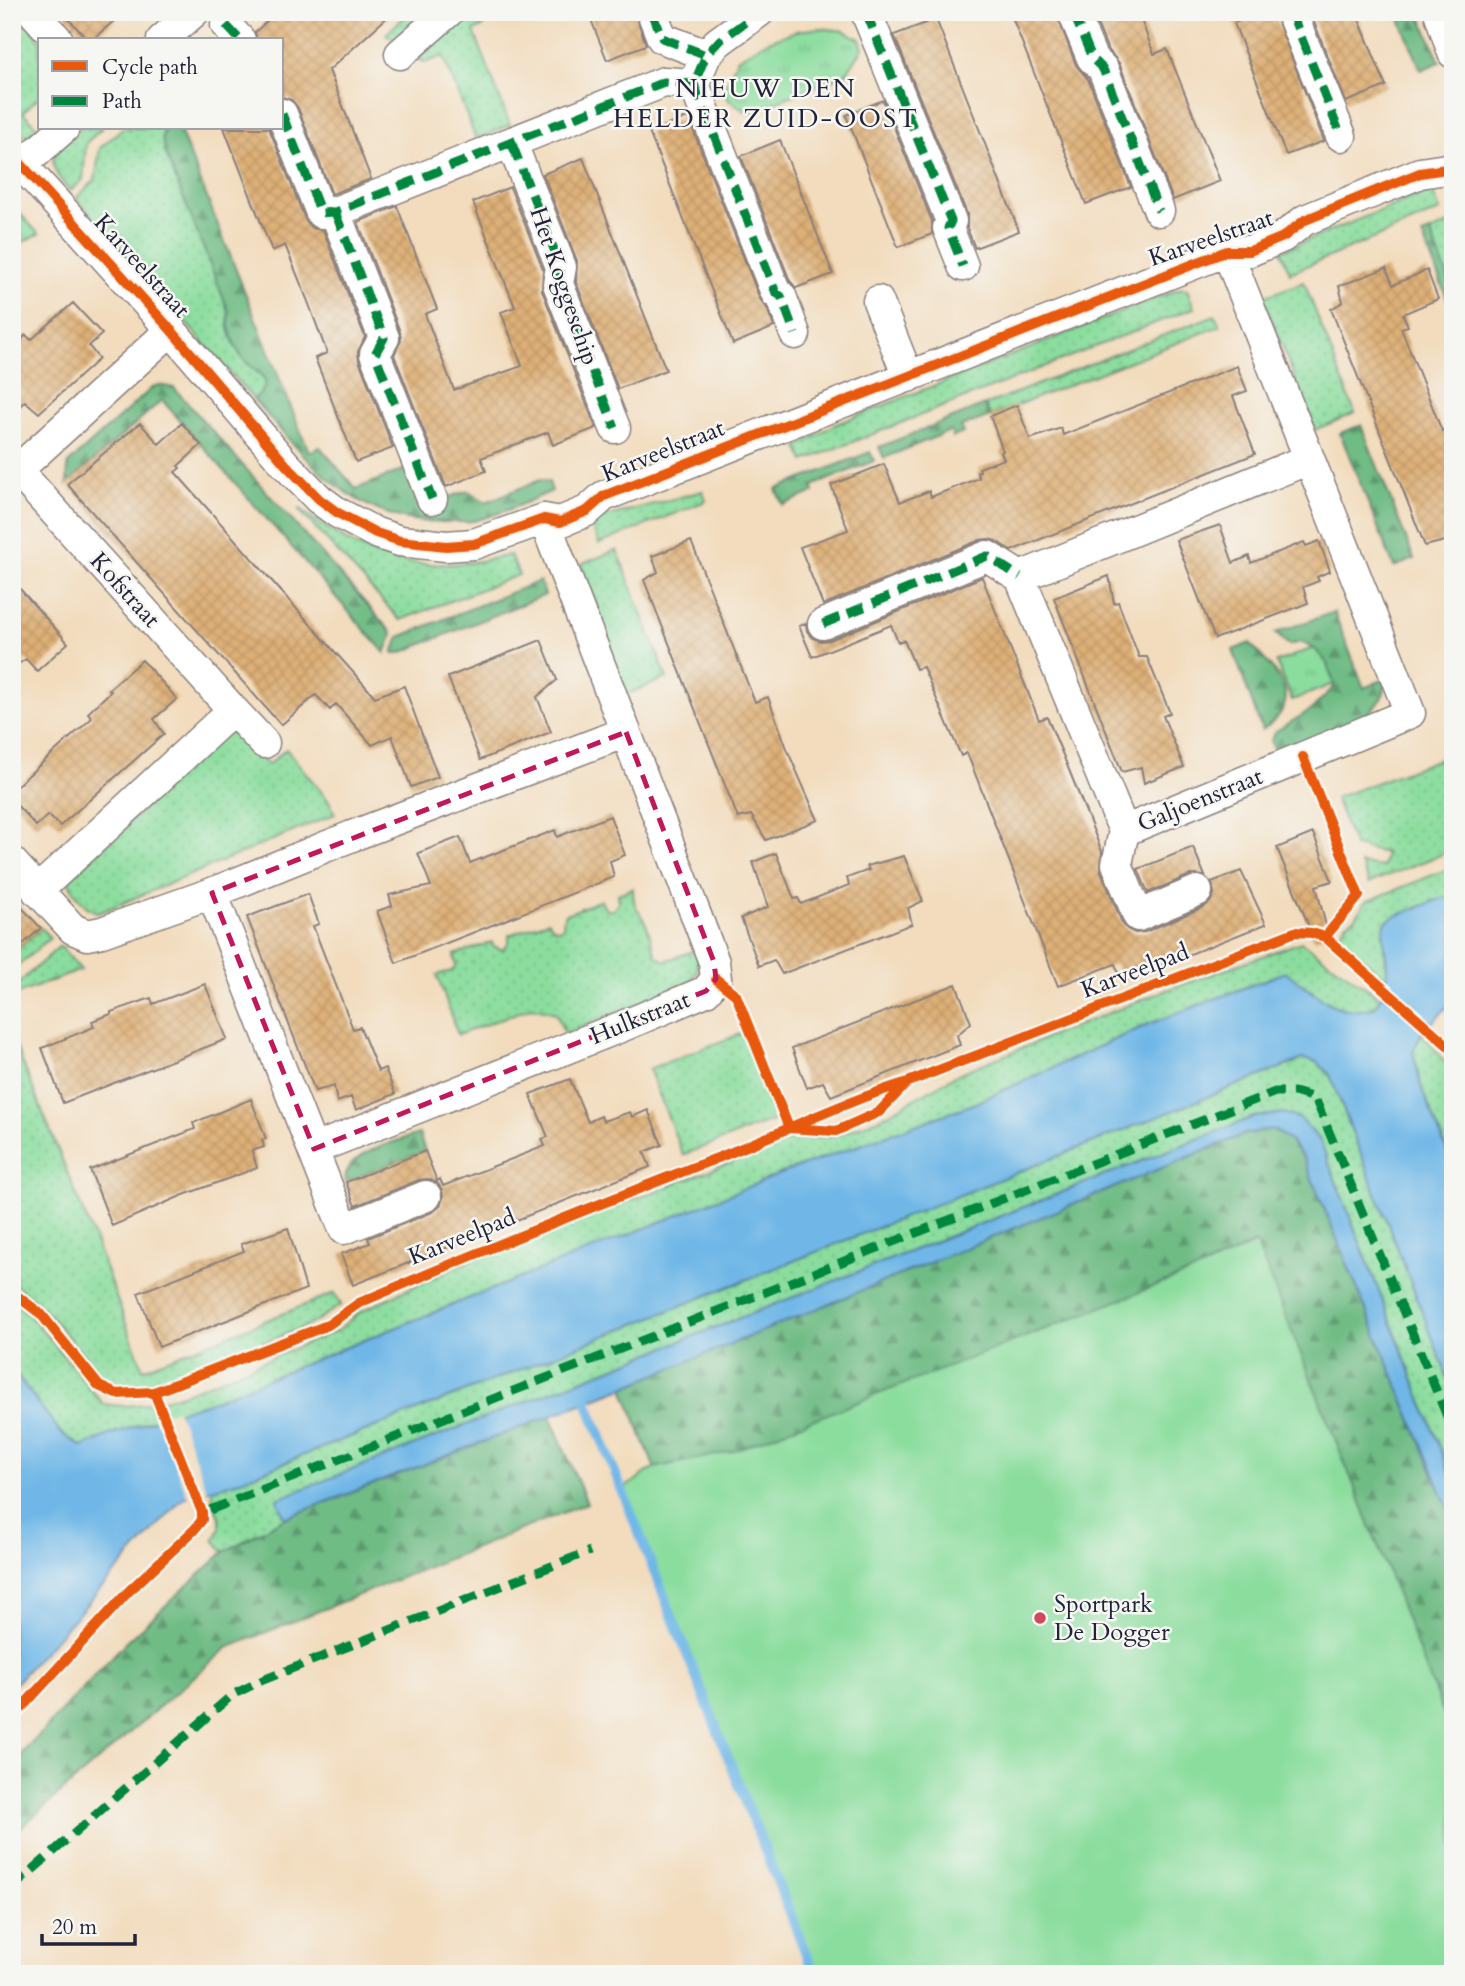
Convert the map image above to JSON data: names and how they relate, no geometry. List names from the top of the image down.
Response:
{
  "streets": {
    "street": [
      "Karveelstraat",
      "Het Koggeschip",
      "Kofstraat",
      "Galjoenstraat",
      "Hulkstraat"
    ],
    "cycle path": ["Karveelpad"]
  },
  "crossings": [
    ["Karveelstraat", "Kofstraat"],
    ["Karveelstraat", "Galjoenstraat"],
    ["Karveelstraat", "Hulkstraat"]
  ],
  "districts": ["NIEUW DEN HELDER ZUID-OOST"],
  "places": ["Sportpark De Dogger"],
  "legend": ["Cycle path", "Path"],
  "scale_bar": "20 m"
}
